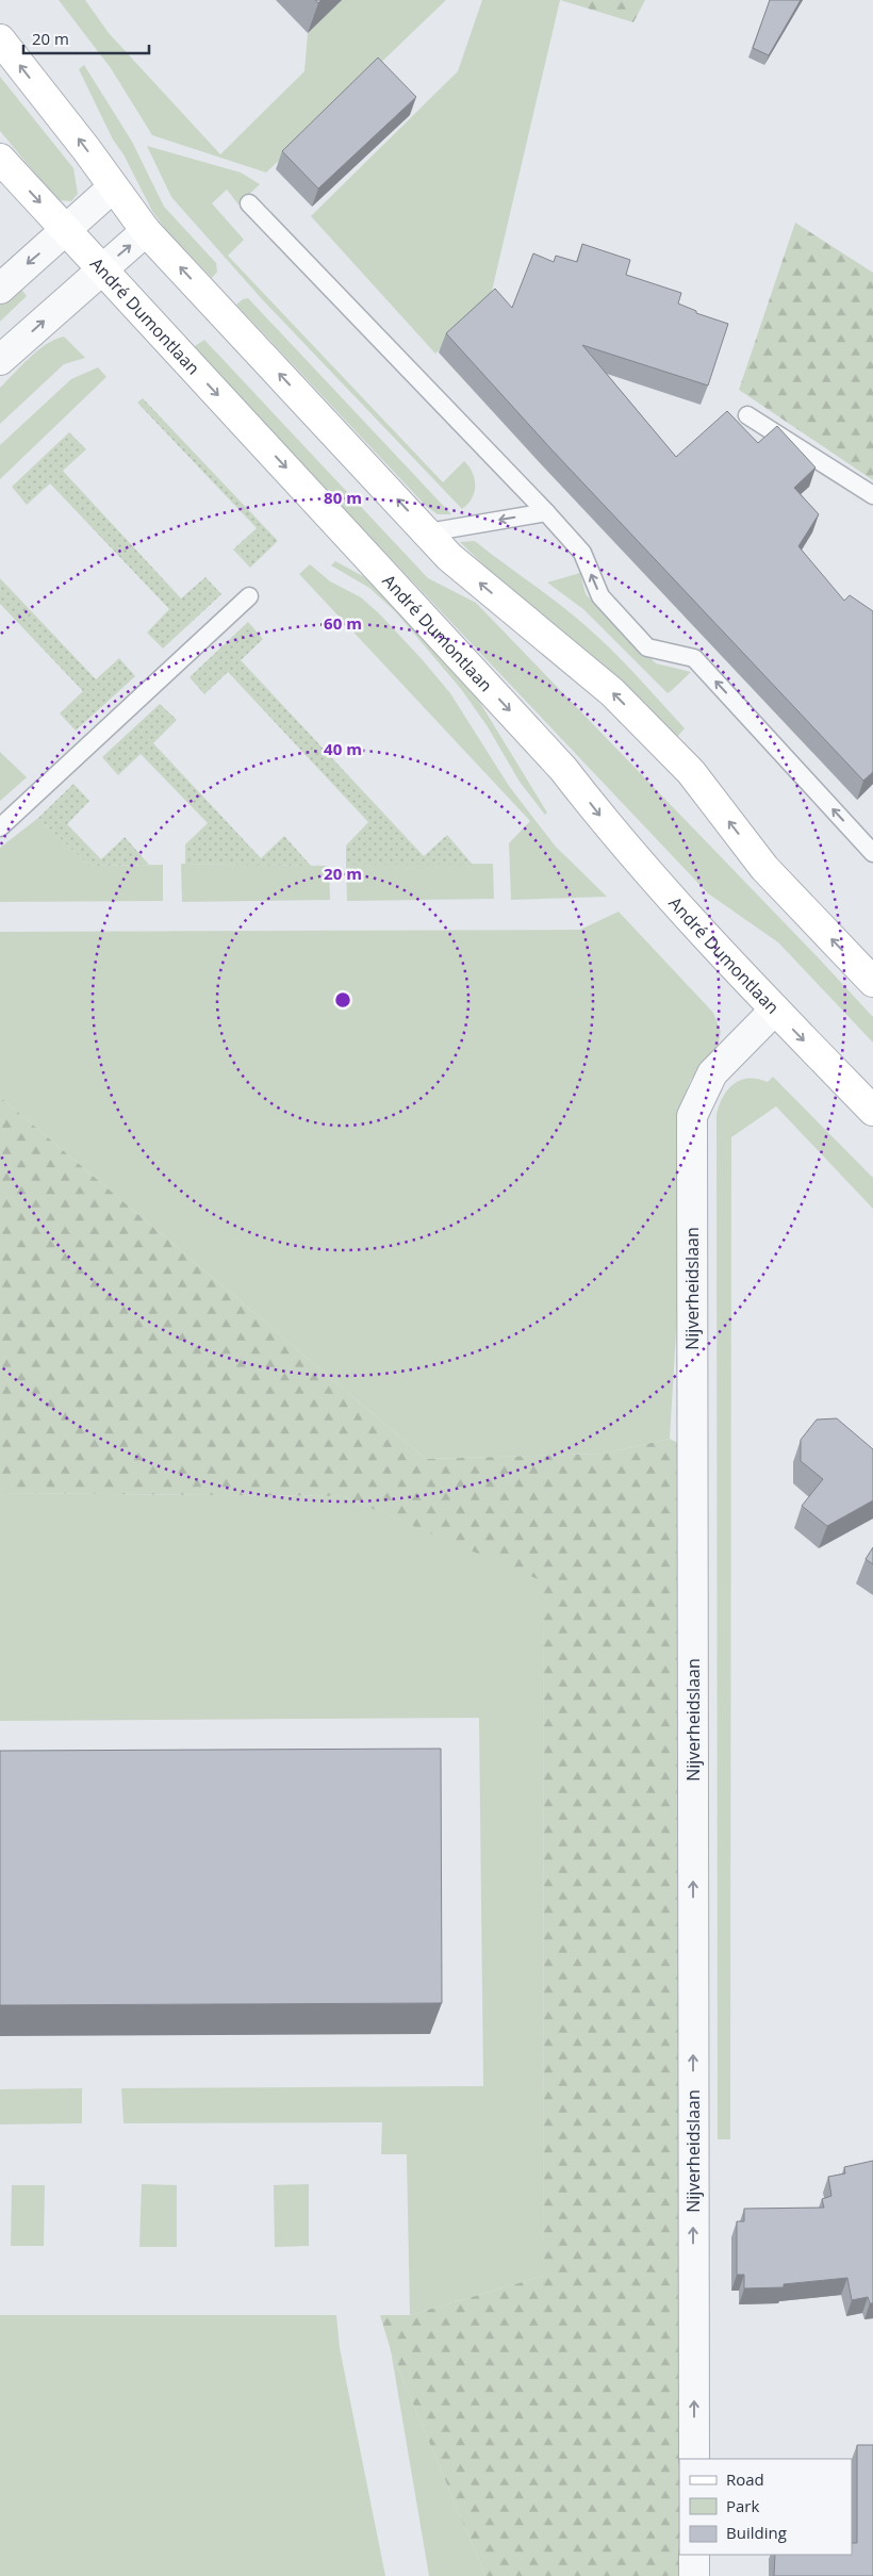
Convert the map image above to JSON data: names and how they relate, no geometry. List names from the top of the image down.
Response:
{
  "streets": {
    "main road": ["André Dumontlaan"],
    "street": ["Nijverheidslaan"]
  },
  "crossings": [
    ["André Dumontlaan", "Nijverheidslaan"]
  ],
  "one_way": ["Nijverheidslaan"],
  "legend": ["Road", "Park", "Building"],
  "scale_bar": "20 m",
  "rings": [
    "80 m",
    "60 m",
    "40 m",
    "20 m"
  ]
}
